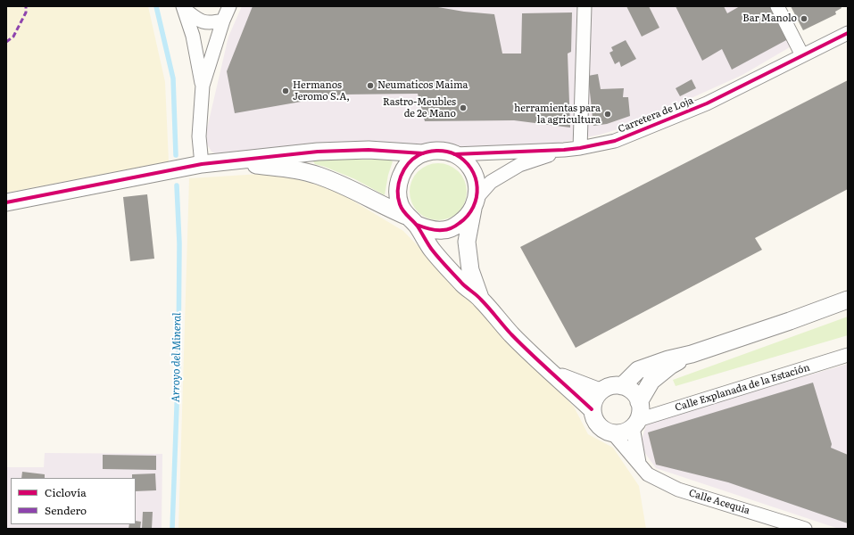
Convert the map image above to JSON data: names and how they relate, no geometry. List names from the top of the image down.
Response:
{
  "streets": {
    "street": ["Carretera de Loja", "Calle Explanada de la Estación", "Calle Acequia"]
  },
  "crossings": [
    ["Calle Explanada de la Estación", "Calle Acequia"]
  ],
  "water": ["Arroyo del Mineral"],
  "places": [
    "Bar Manolo",
    "Neumaticos Maima",
    "Hermanos Jeromo S.A,",
    "Rastro-Meubles de 2e Mano",
    "herramientas para la agricultura"
  ],
  "legend": ["Ciclovía", "Sendero"]
}
